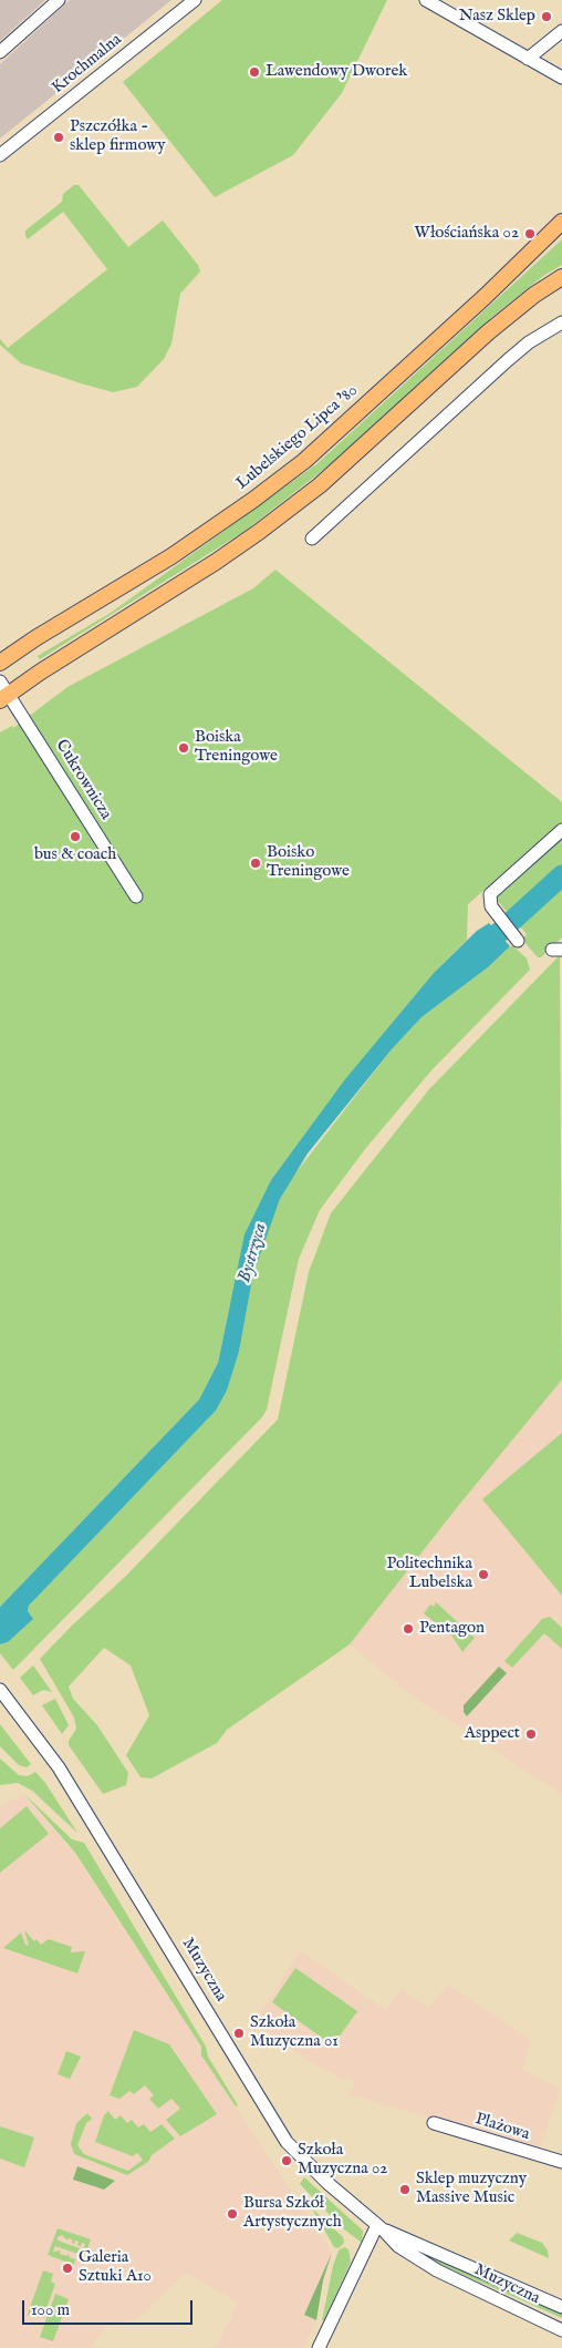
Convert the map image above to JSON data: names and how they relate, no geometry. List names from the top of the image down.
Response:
{
  "streets": {
    "main road": ["Lubelskiego Lipca '80"],
    "street": [
      "Krochmalna",
      "Cukrownicza",
      "Muzyczna",
      "Plażowa"
    ]
  },
  "water": ["Bystrzyca"],
  "places": [
    "Nasz Sklep",
    "Lawendowy Dworek",
    "Pszczółka - sklep firmowy",
    "Włościańska 02",
    "Boiska Treningowe",
    "bus & coach",
    "Boisko Treningowe",
    "Politechnika Lubelska",
    "Pentagon",
    "Asppect",
    "Szkoła Muzyczna 01",
    "Szkoła Muzyczna 02",
    "Sklep muzyczny Massive Music",
    "Bursa Szkół Artystycznych",
    "Galeria Sztuki A10"
  ],
  "scale_bar": "100 m"
}
